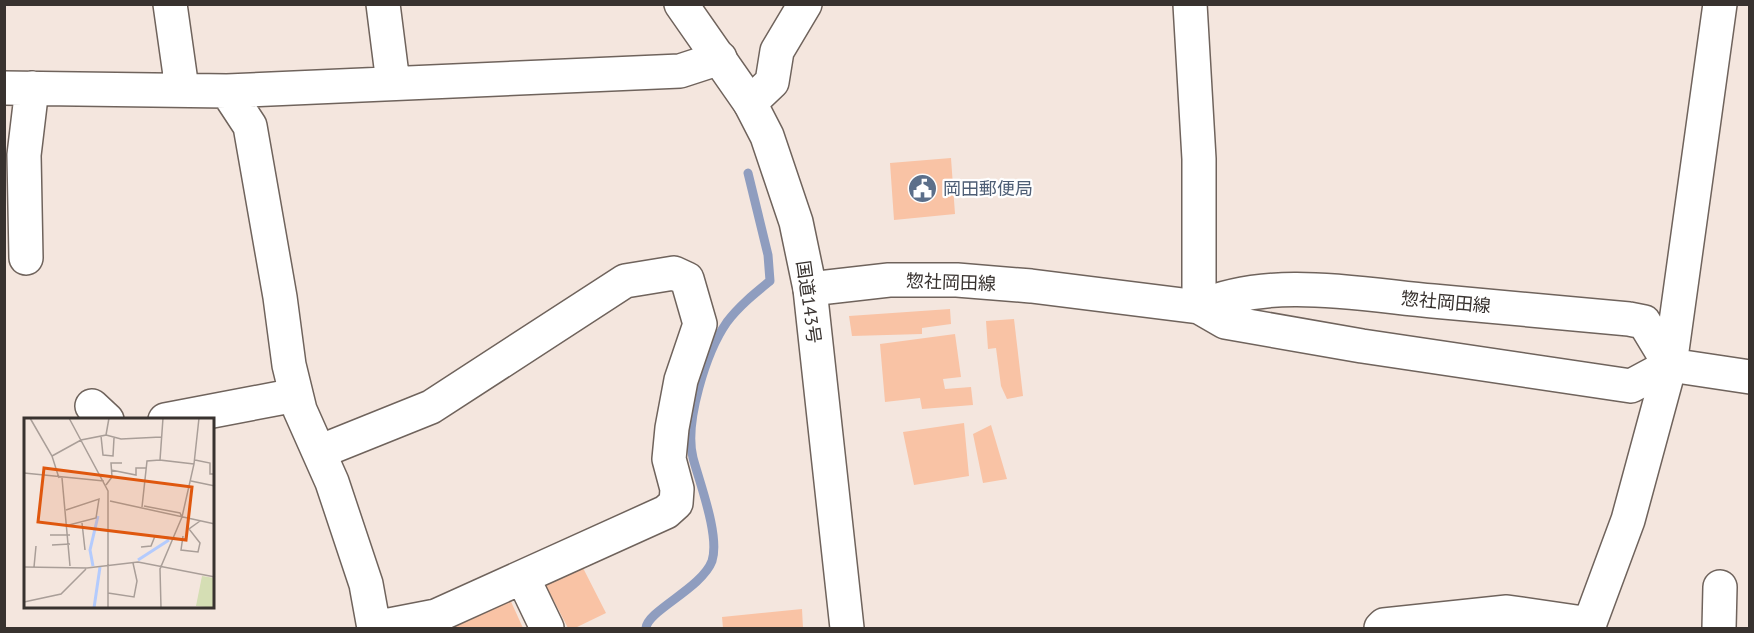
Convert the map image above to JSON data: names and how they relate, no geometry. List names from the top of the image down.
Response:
{
  "streets": {
    "main road": ["惣社岡田線", "国道143号"]
  },
  "crossings": [
    ["惣社岡田線", "国道143号"]
  ],
  "places": {
    "public building": ["岡田郵便局"]
  }
}
